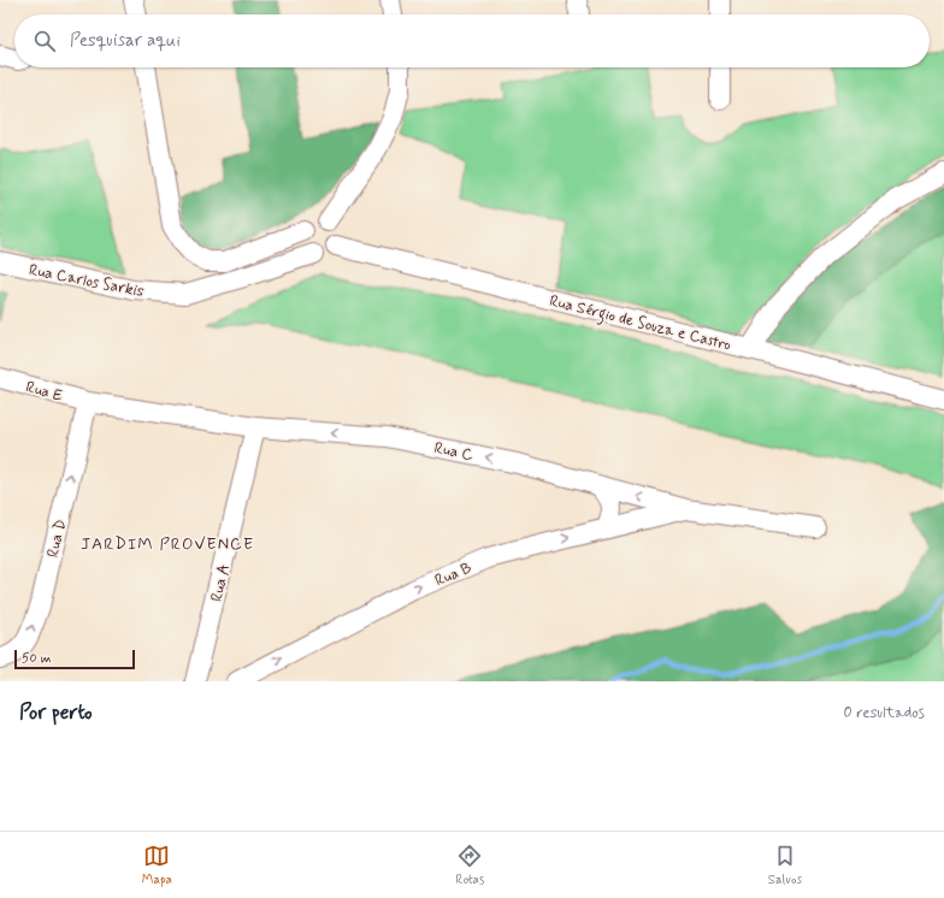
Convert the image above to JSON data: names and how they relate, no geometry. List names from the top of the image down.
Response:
{
  "streets": {
    "street": [
      "Rua Carlos Sarkis",
      "Rua Sérgio de Souza e Castro",
      "Rua E",
      "Rua C",
      "Rua D",
      "Rua B",
      "Rua A"
    ]
  },
  "crossings": [
    ["Rua Carlos Sarkis", "Rua Sérgio de Souza e Castro"],
    ["Rua E", "Rua C"],
    ["Rua E", "Rua D"],
    ["Rua C", "Rua D"],
    ["Rua C", "Rua B"],
    ["Rua C", "Rua A"]
  ],
  "one_way": ["Rua C", "Rua D", "Rua B"],
  "districts": ["JARDIM PROVENCE"],
  "scale_bar": "50 m",
  "page": {
    "search": "Pesquisar aqui",
    "scale": "50 m",
    "heading": ["Por perto", "0 resultados"],
    "nav": ["Mapa", "Rotas", "Salvos"]
  }
}
